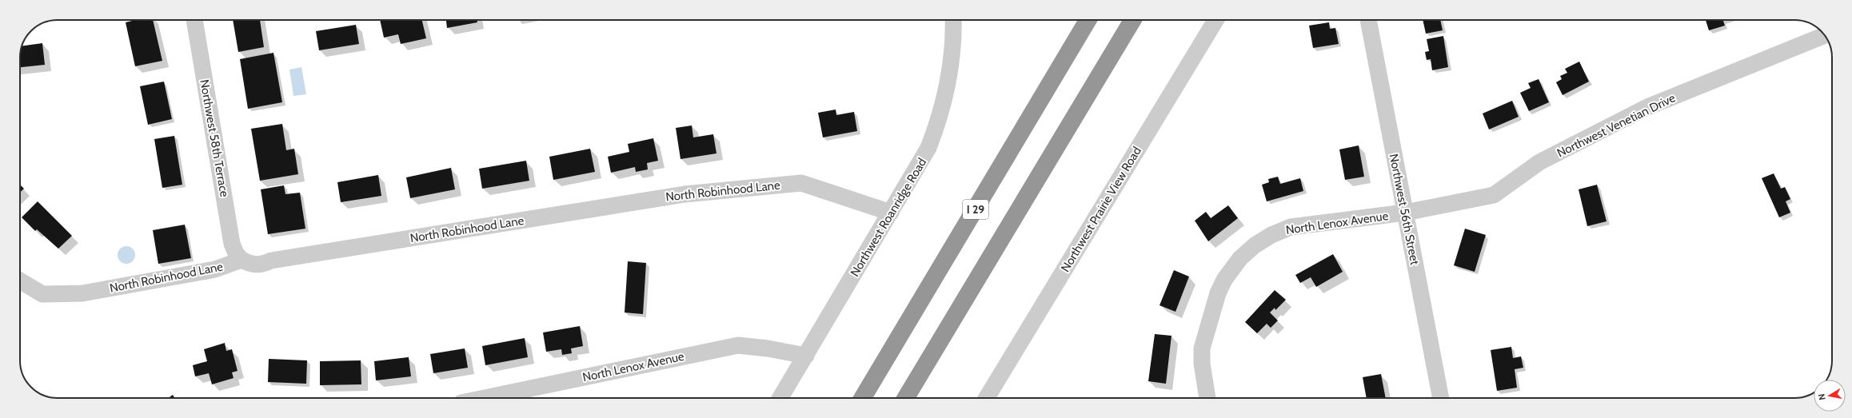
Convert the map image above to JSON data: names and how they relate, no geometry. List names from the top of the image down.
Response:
{
  "streets": {
    "highway": ["I 29"],
    "street": [
      "Northwest Venetian Drive",
      "Northwest 58th Terrace",
      "North Robinhood Lane",
      "Northwest Prairie View Road",
      "Northwest 56th Street",
      "Northwest Roanridge Road",
      "North Lenox Avenue"
    ]
  },
  "crossings": [
    ["Northwest Venetian Drive", "Northwest 56th Street"],
    ["Northwest Venetian Drive", "North Lenox Avenue"],
    ["Northwest 58th Terrace", "North Robinhood Lane"],
    ["North Robinhood Lane", "Northwest Roanridge Road"],
    ["Northwest 56th Street", "North Lenox Avenue"],
    ["Northwest Roanridge Road", "North Lenox Avenue"]
  ],
  "north": "left"
}
